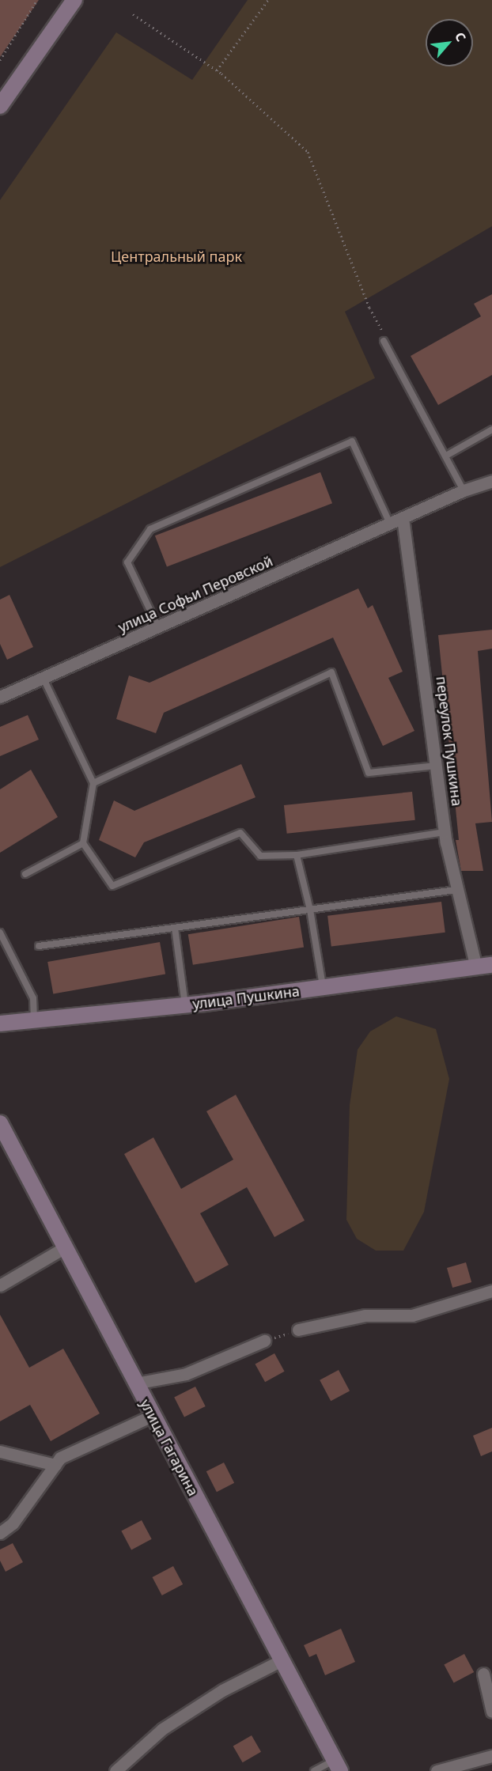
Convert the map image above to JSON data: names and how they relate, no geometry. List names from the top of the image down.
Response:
{
  "streets": {
    "street": [
      "улица Софьи Перовской",
      "переулок Пушкина",
      "улица Пушкина",
      "улица Гагарина"
    ]
  },
  "crossings": [
    ["улица Софьи Перовской", "переулок Пушкина"],
    ["переулок Пушкина", "улица Пушкина"]
  ],
  "parks": ["Центральный парк"],
  "north": "top right"
}
